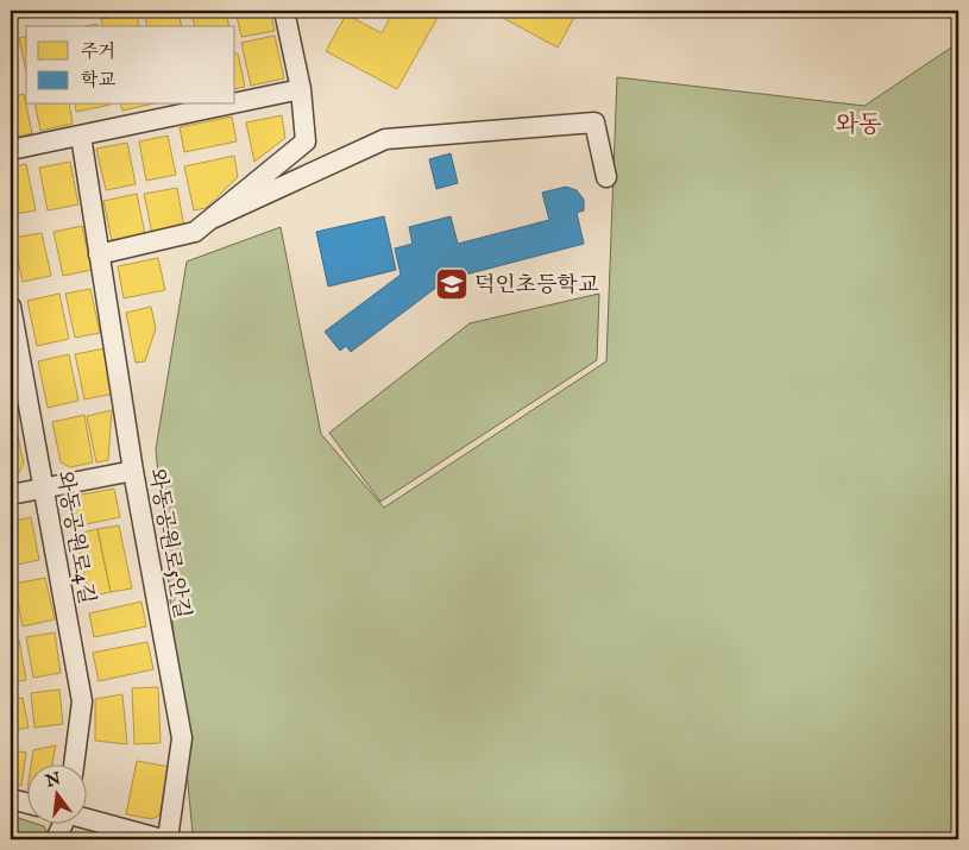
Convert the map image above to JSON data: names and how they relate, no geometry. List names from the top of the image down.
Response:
{
  "streets": {
    "street": ["와동공원로4길", "와동공원로5안길"]
  },
  "districts": ["와동"],
  "places": {
    "school or university": ["덕인초등학교"]
  },
  "legend": ["주거", "학교"],
  "north": "top"
}
